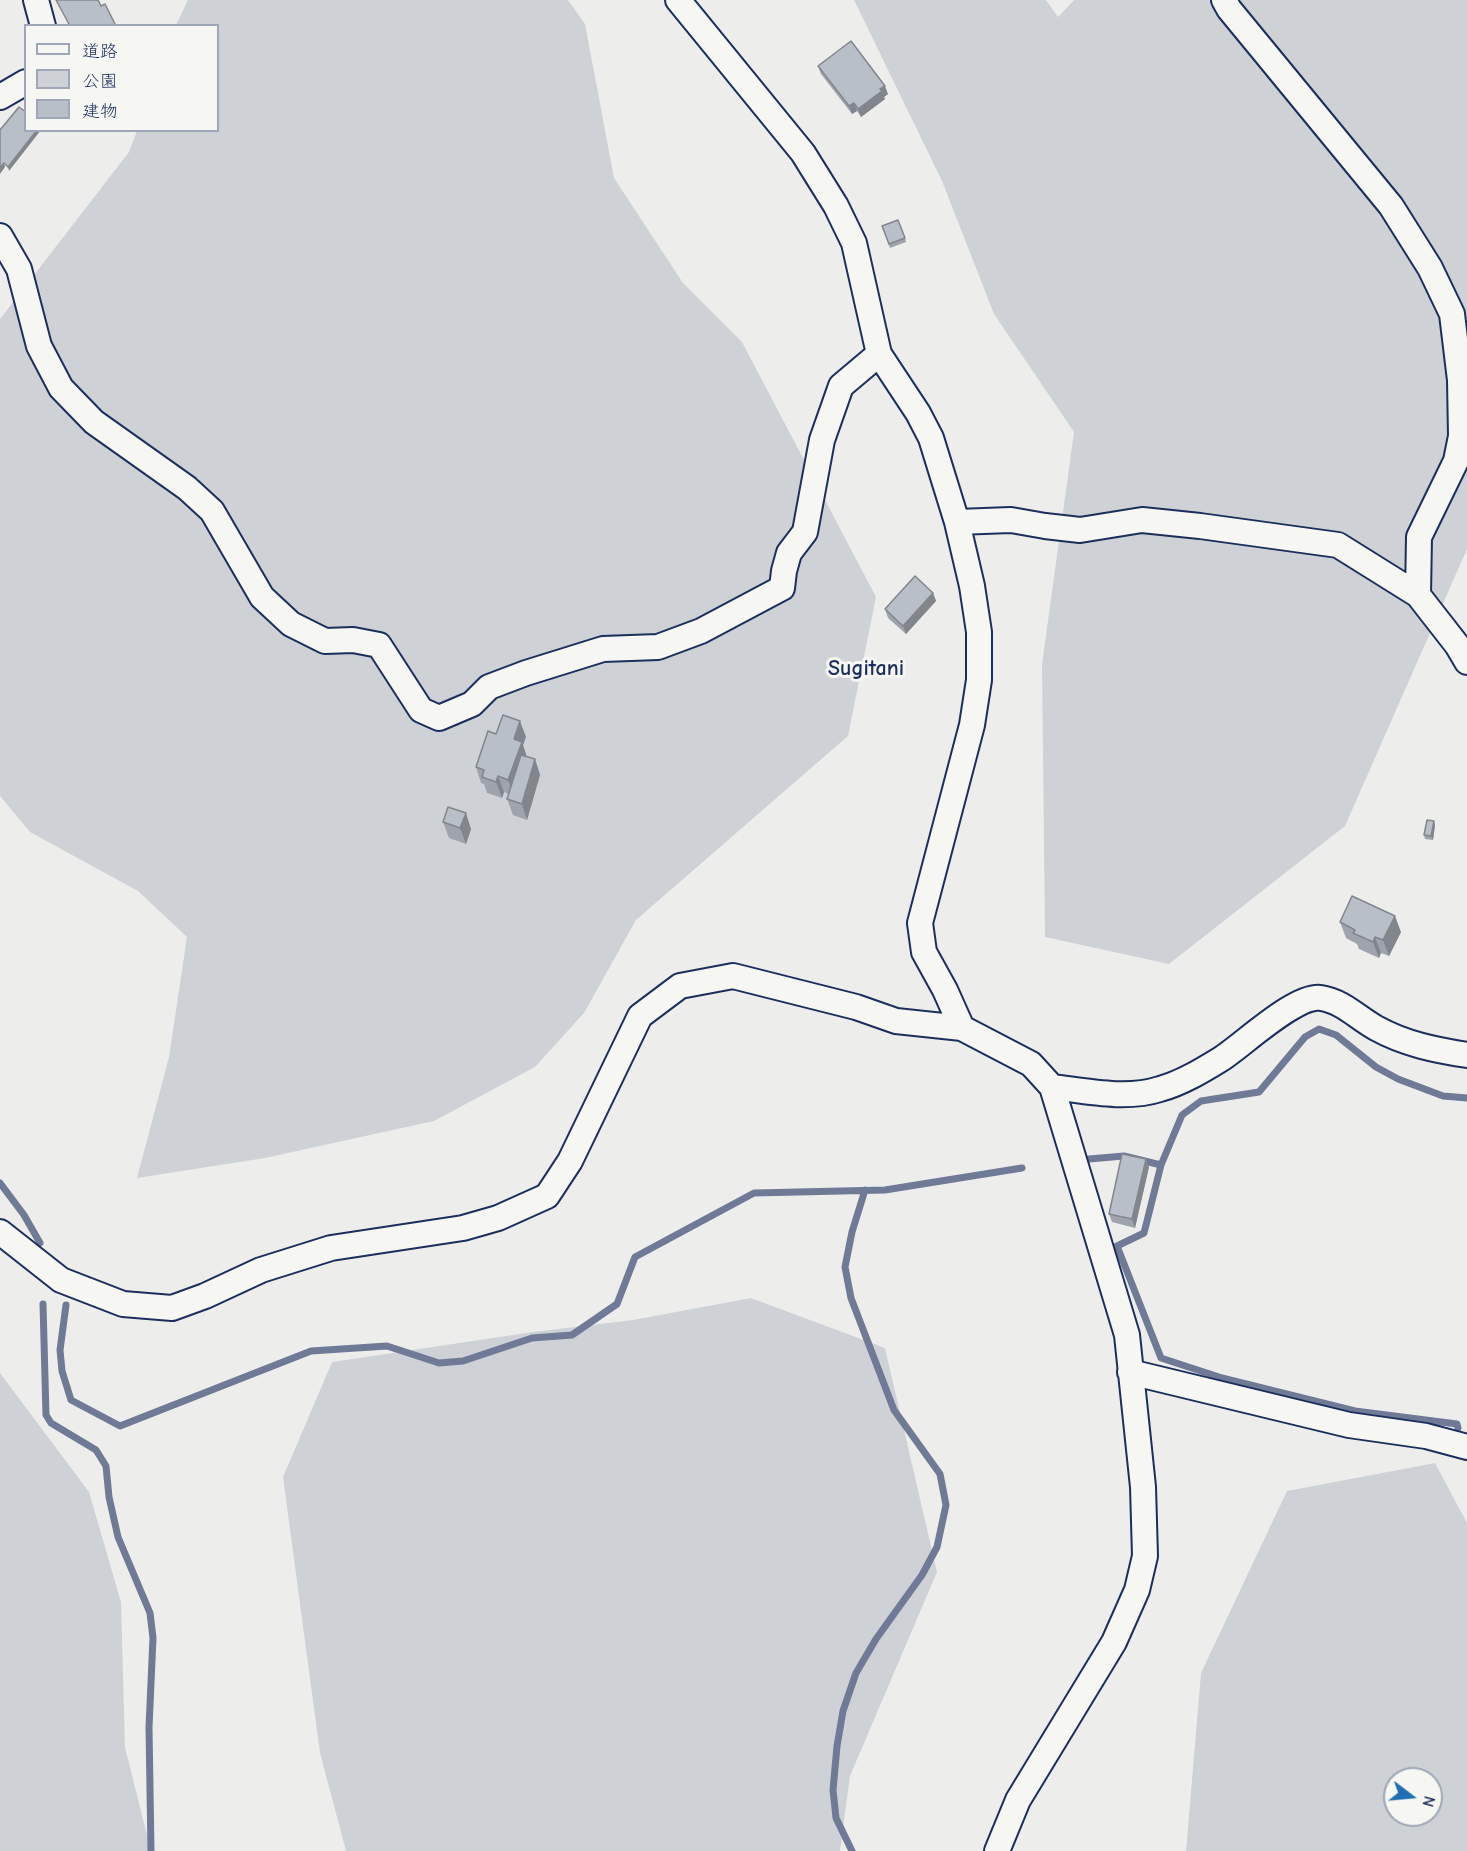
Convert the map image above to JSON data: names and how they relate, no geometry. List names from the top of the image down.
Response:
{
  "districts": ["Sugitani"],
  "legend": ["道路", "公園", "建物"],
  "north": "right"
}
